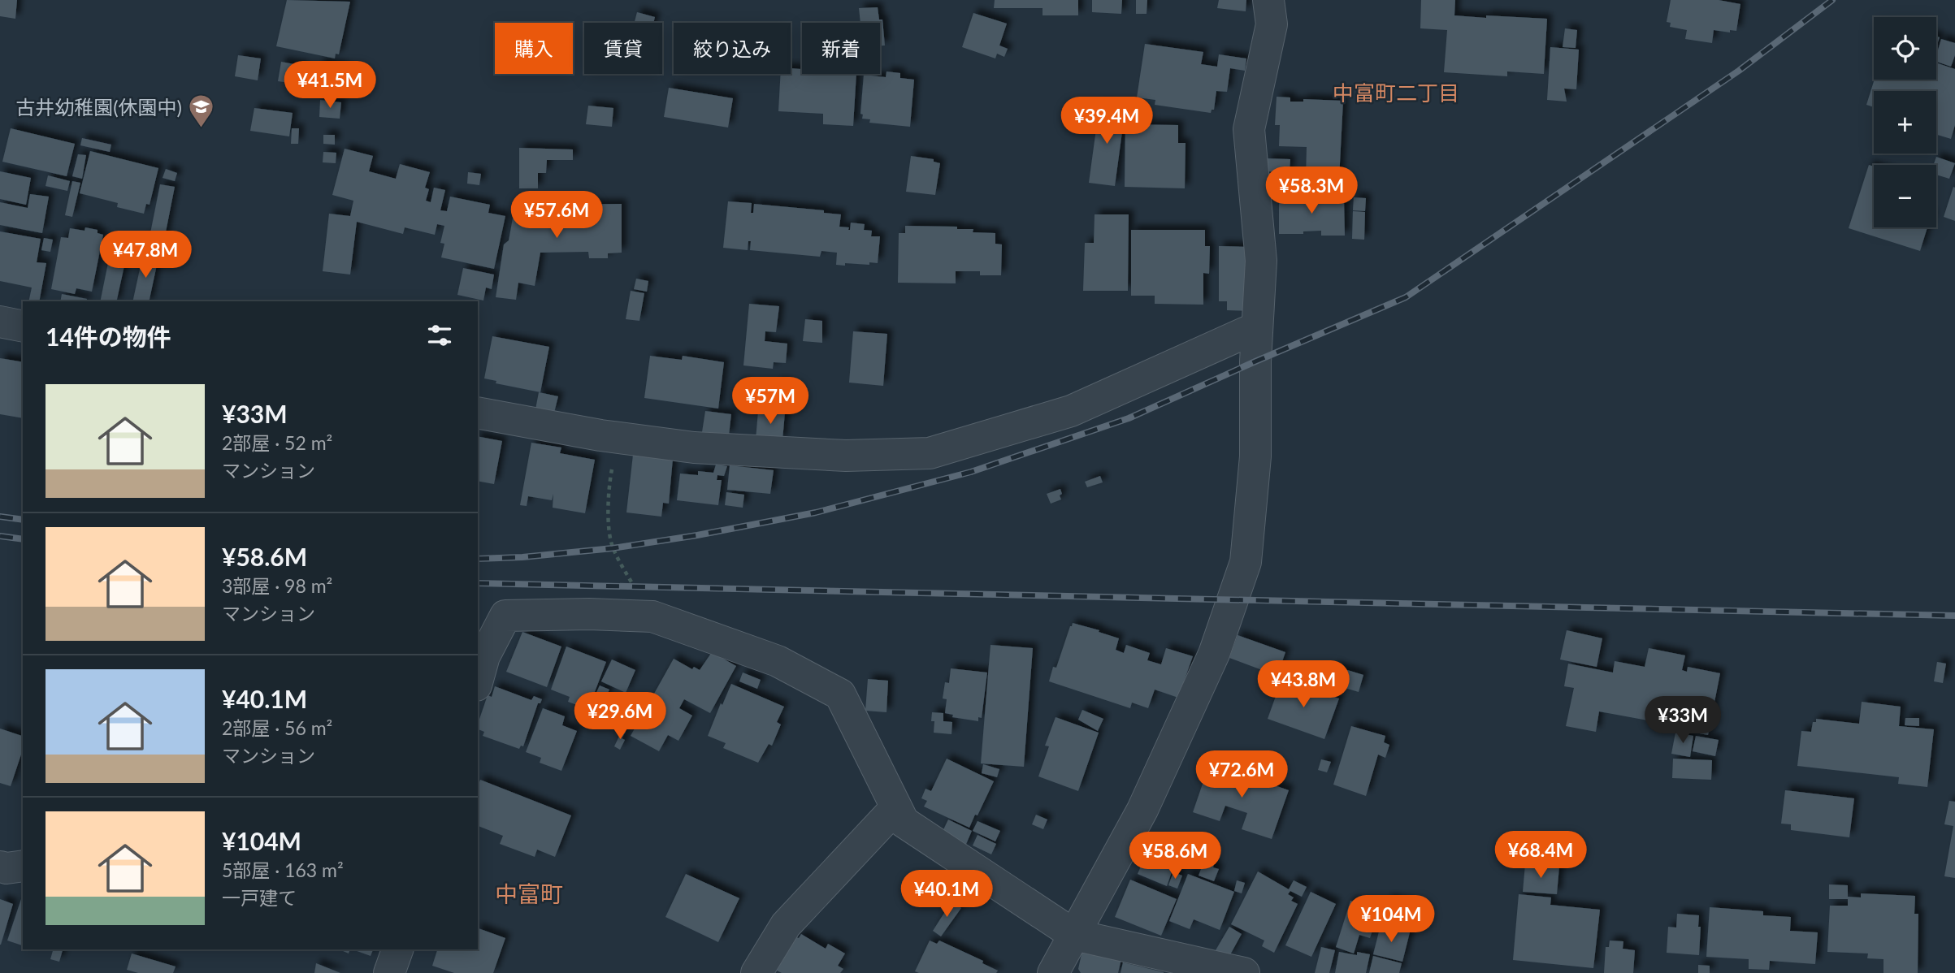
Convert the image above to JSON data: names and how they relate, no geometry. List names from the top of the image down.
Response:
{
  "districts": ["中富町二丁目", "中富町"],
  "places": {
    "school or university": ["古井幼稚園(休園中)"]
  },
  "page": {
    "map_buttons": ["+", "−"],
    "chip": [
      "購入",
      "賃貸",
      "絞り込み",
      "新着"
    ],
    "price": [
      "¥41.5M",
      "¥39.4M",
      "¥58.3M",
      "¥57.6M",
      "¥47.8M",
      "¥57M",
      "¥43.8M",
      "¥29.6M",
      "¥33M",
      "¥72.6M",
      "¥68.4M",
      "¥58.6M",
      "¥40.1M",
      "¥104M"
    ],
    "heading": "14件の物件",
    "list": [
      {
        "name": "¥33M",
        "note": "2部屋 · 52 m² · マンション"
      },
      {
        "name": "¥58.6M",
        "note": "3部屋 · 98 m² · マンション"
      },
      {
        "name": "¥40.1M",
        "note": "2部屋 · 56 m² · マンション"
      },
      {
        "name": "¥104M",
        "note": "5部屋 · 163 m² · 一戸建て"
      }
    ]
  }
}
